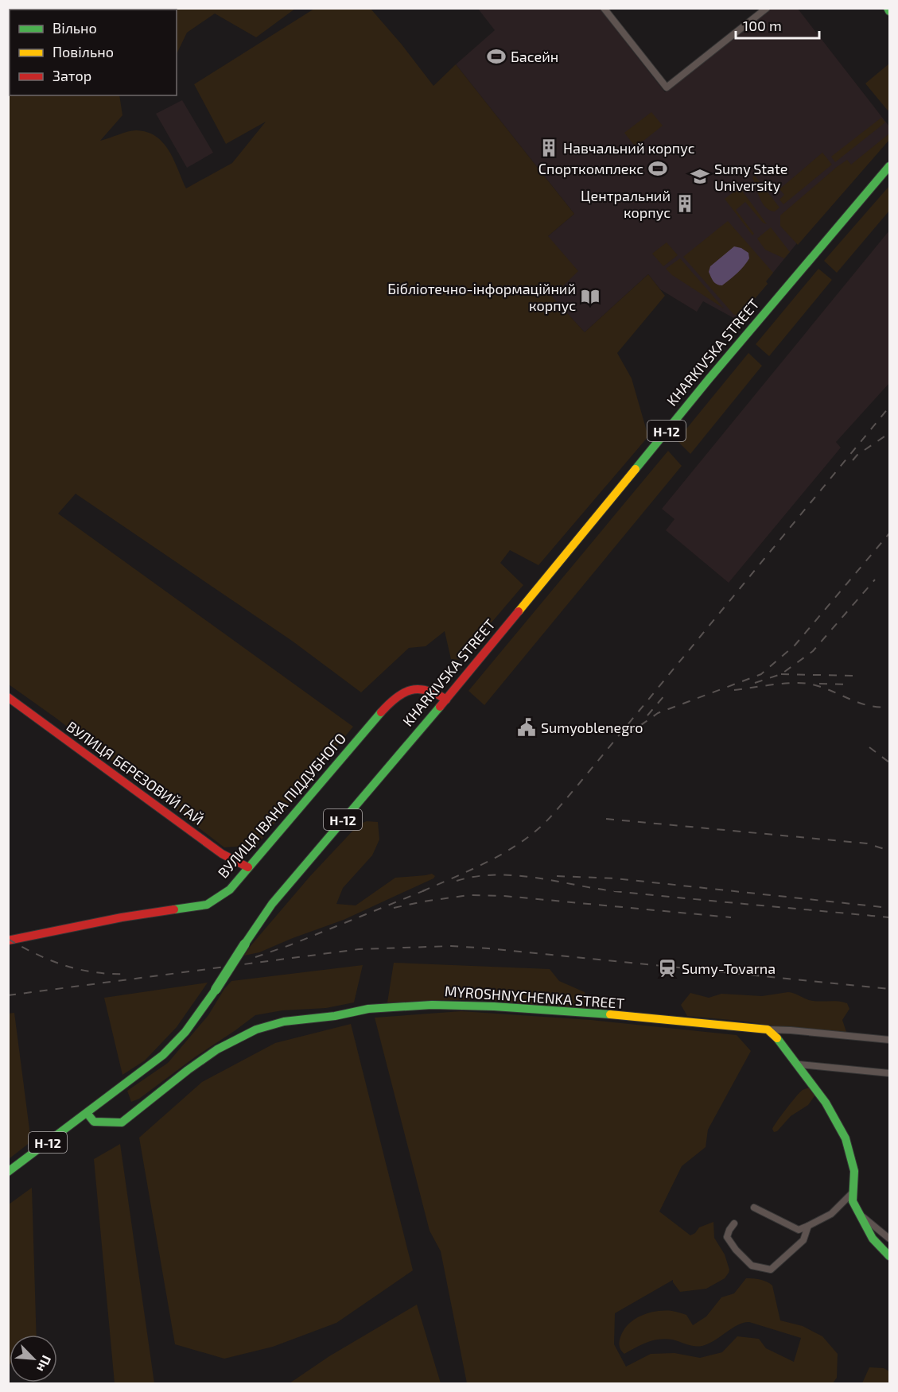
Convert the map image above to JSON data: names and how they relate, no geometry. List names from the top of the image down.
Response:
{
  "streets": {
    "street": [
      "KHARKIVSKA STREET",
      "Н-12",
      "ВУЛИЦЯ БЕРЕЗОВИЙ ГАЙ",
      "ВУЛИЦЯ ІВАНА ПІДДУБНОГО",
      "MYROSHNYCHENKA STREET"
    ]
  },
  "crossings": [
    ["KHARKIVSKA STREET", "ВУЛИЦЯ ІВАНА ПІДДУБНОГО"],
    ["KHARKIVSKA STREET", "MYROSHNYCHENKA STREET"],
    ["ВУЛИЦЯ БЕРЕЗОВИЙ ГАЙ", "ВУЛИЦЯ ІВАНА ПІДДУБНОГО"]
  ],
  "places": {
    "sports": ["Басейн", "Спорткомплекс"],
    "building": ["Навчальний корпус", "Центральний корпус"],
    "school or university": ["Sumy State University"],
    "library": ["Бібліотечно-інформаційний корпус"],
    "public building": ["Sumyoblenegro"],
    "station": ["Sumy-Tovarna"]
  },
  "legend": ["Вільно", "Повільно", "Затор"],
  "scale_bar": "100 m",
  "north": "bottom right"
}
